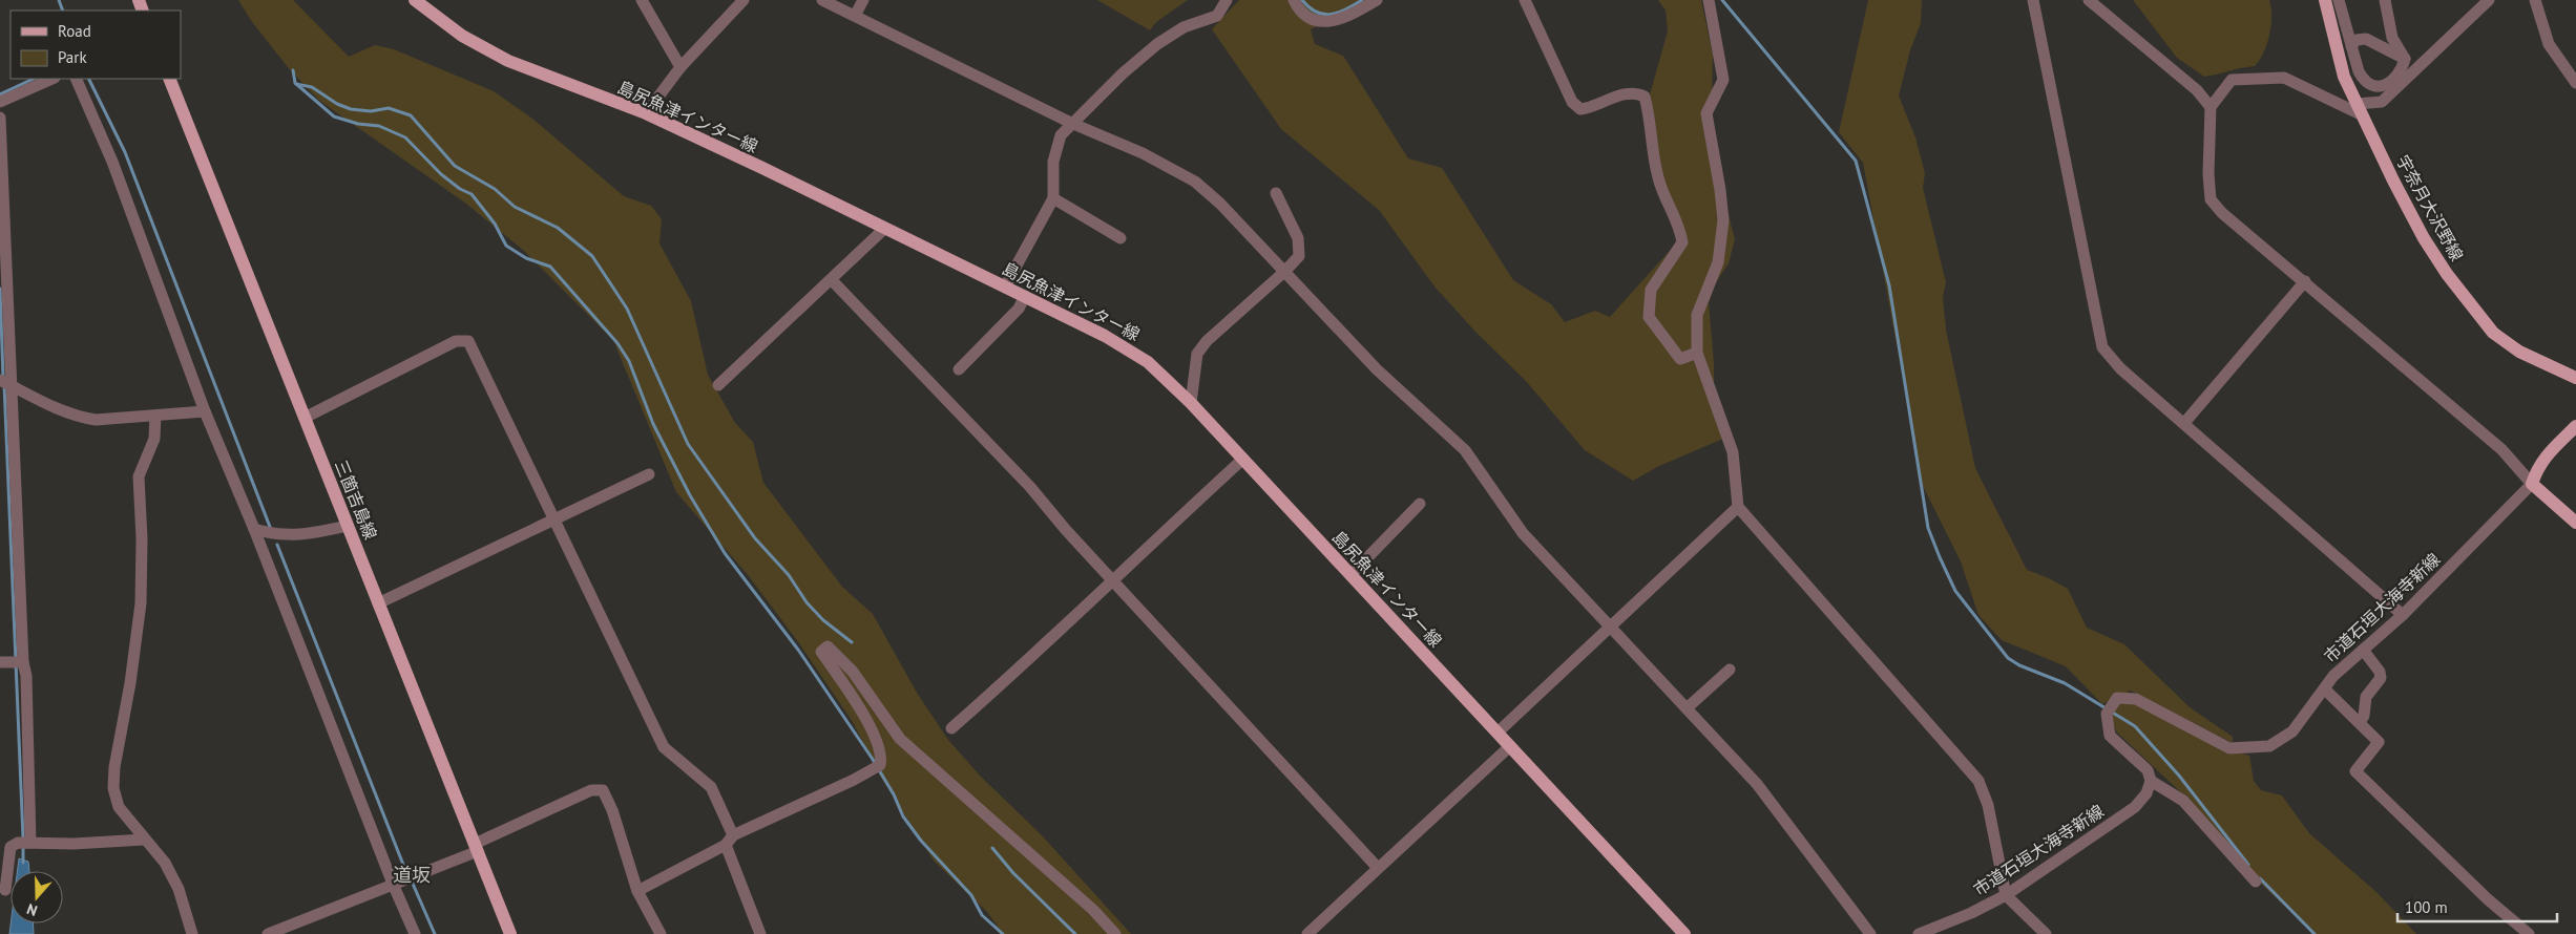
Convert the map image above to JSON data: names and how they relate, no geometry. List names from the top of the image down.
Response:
{
  "streets": {
    "main road": ["島尻魚津インター線", "宇奈月大沢野線", "三箇吉島線"],
    "street": ["市道石垣大海寺新線"]
  },
  "districts": ["道坂"],
  "legend": ["Road", "Park"],
  "scale_bar": "100 m",
  "north": "bottom"
}
